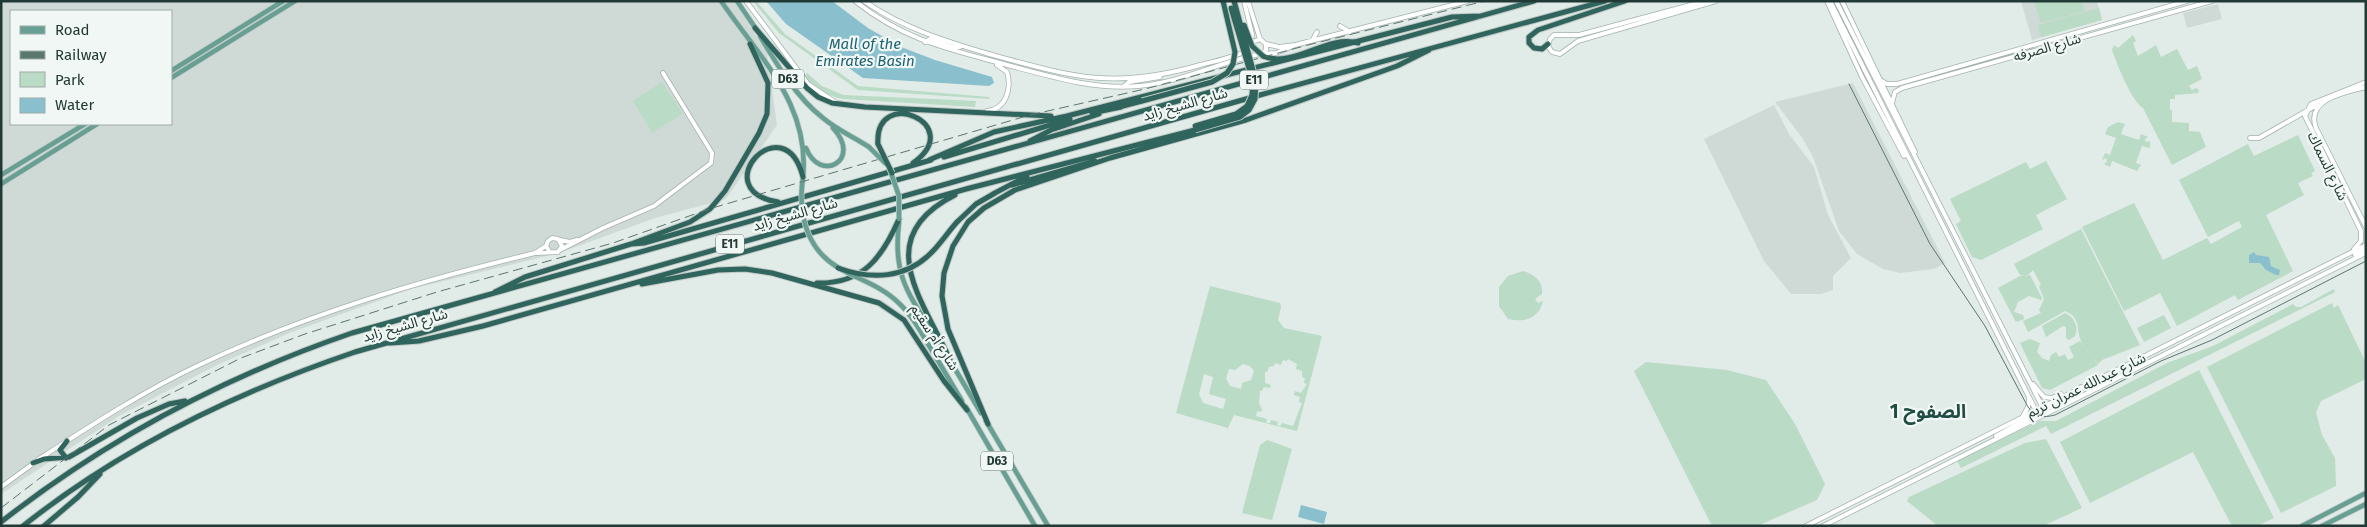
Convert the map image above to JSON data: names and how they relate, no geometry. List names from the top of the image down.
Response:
{
  "streets": {
    "highway": ["E11", "شارع الشيخ زايد"],
    "main road": ["D63", "شارع أم سقيم"],
    "street": ["شارع الصرفه", "شارع السماك", "شارع عبدالله عمران تريم"]
  },
  "crossings": [
    ["شارع السماك", "شارع عبدالله عمران تريم"]
  ],
  "districts": ["الصفوح 1"],
  "water": ["Mall of the Emirates Basin"],
  "legend": [
    "Road",
    "Railway",
    "Park",
    "Water"
  ]
}
